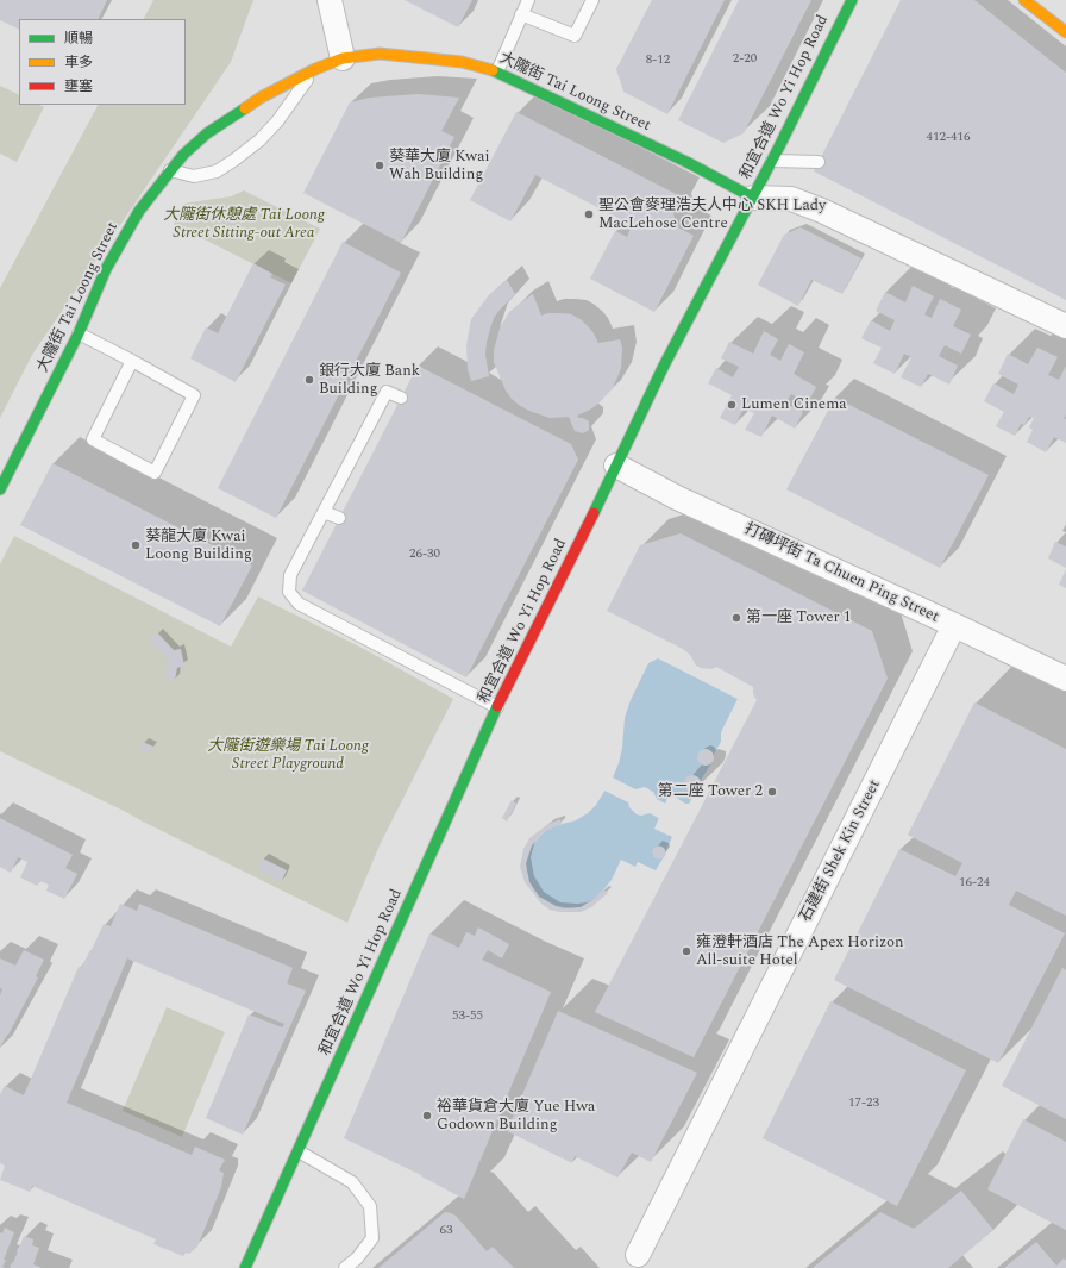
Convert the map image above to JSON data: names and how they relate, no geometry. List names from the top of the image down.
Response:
{
  "streets": {
    "main road": ["大隴街 Tai Loong Street", "和宜合道 Wo Yi Hop Road"],
    "street": ["打磚坪街 Ta Chuen Ping Street", "石建街 Shek Kin Street"]
  },
  "crossings": [
    ["大隴街 Tai Loong Street", "和宜合道 Wo Yi Hop Road"],
    ["和宜合道 Wo Yi Hop Road", "打磚坪街 Ta Chuen Ping Street"],
    ["打磚坪街 Ta Chuen Ping Street", "石建街 Shek Kin Street"]
  ],
  "parks": ["大隴街休憩處 Tai Loong Street Sitting-out Area", "大隴街遊樂場 Tai Loong Street Playground"],
  "places": [
    "葵華大廈 Kwai Wah Building",
    "聖公會麥理浩夫人中心 SKH Lady MacLehose Centre",
    "銀行大廈 Bank Building",
    "Lumen Cinema",
    "葵龍大廈 Kwai Loong Building",
    "第一座 Tower 1",
    "第二座 Tower 2",
    "雍澄軒酒店 The Apex Horizon All-suite Hotel",
    "裕華貨倉大廈 Yue Hwa Godown Building"
  ],
  "house_numbers": [
    "2-20",
    "8-12",
    "412-416",
    "26-30",
    "16-24",
    "53-55",
    "17-23",
    "63"
  ],
  "legend": ["順暢", "車多", "壅塞"]
}
